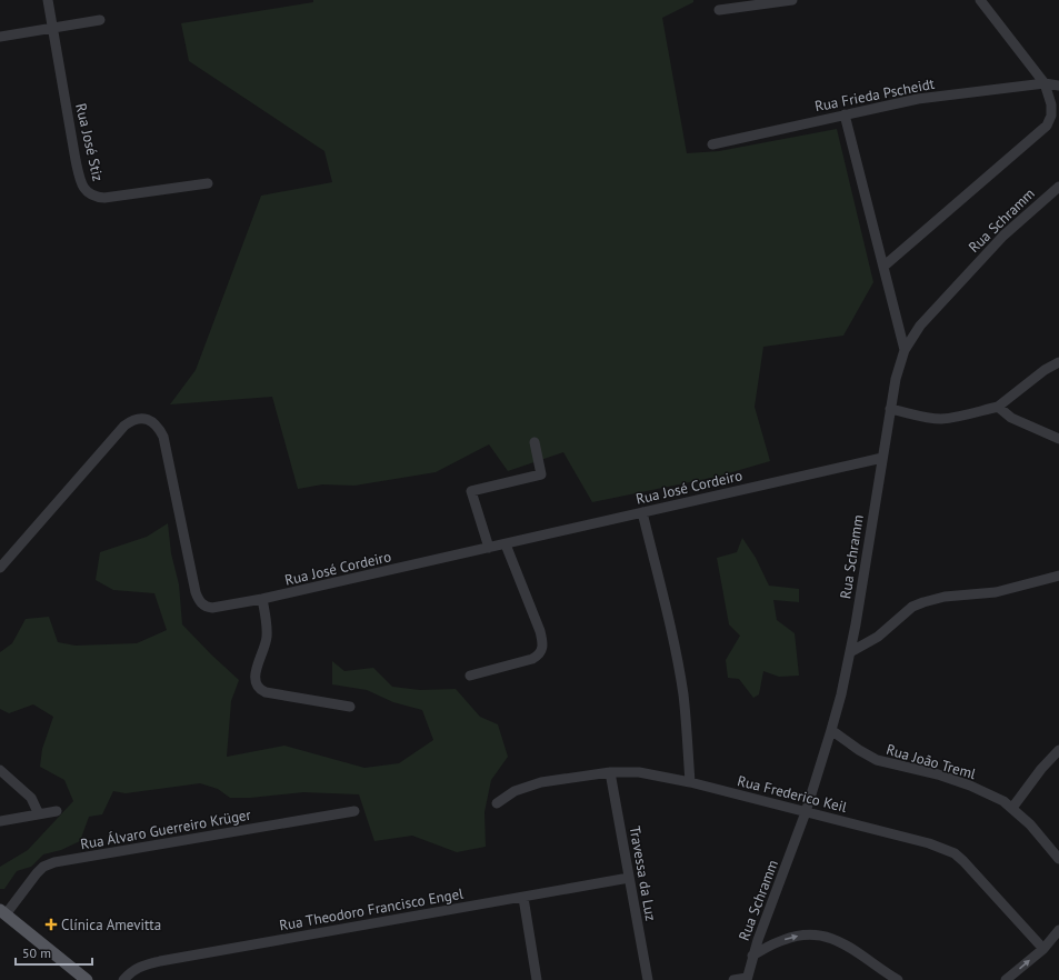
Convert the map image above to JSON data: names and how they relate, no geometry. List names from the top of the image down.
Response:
{
  "streets": {
    "street": [
      "Rua Frieda Pscheidt",
      "Rua José Stiz",
      "Rua Schramm",
      "Rua José Cordeiro",
      "Rua João Treml",
      "Rua Frederico Keil",
      "Rua Álvaro Guerreiro Krüger",
      "Travessa da Luz",
      "Rua Theodoro Francisco Engel"
    ]
  },
  "crossings": [
    ["Rua Schramm", "Rua José Cordeiro"],
    ["Rua Schramm", "Rua João Treml"],
    ["Rua Schramm", "Rua Frederico Keil"],
    ["Rua Frederico Keil", "Travessa da Luz"],
    ["Travessa da Luz", "Rua Theodoro Francisco Engel"]
  ],
  "places": {
    "health": ["Clínica Amevitta"]
  },
  "scale_bar": "50 m"
}
